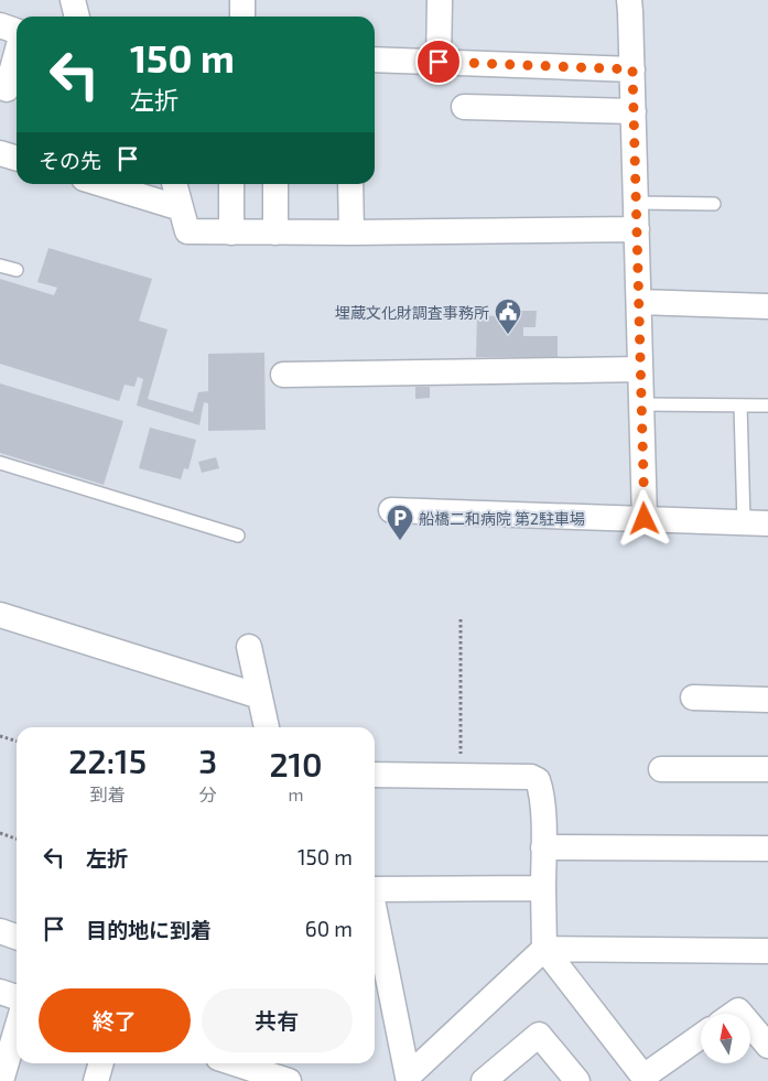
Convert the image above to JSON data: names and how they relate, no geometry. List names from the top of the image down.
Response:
{
  "places": {
    "public building": ["埋蔵文化財調査事務所"],
    "parking": ["船橋二和病院 第2駐車場"]
  },
  "north": "top",
  "page": {
    "turn": ["150 m", "左折"],
    "then": "その先",
    "eta": [
      "22:15",
      "到着",
      "3",
      "分",
      "210",
      "m"
    ],
    "list": [
      {
        "name": "左折",
        "value": "150 m"
      },
      {
        "name": "目的地に到着",
        "value": "60 m"
      }
    ],
    "buttons": ["終了", "共有"]
  }
}
